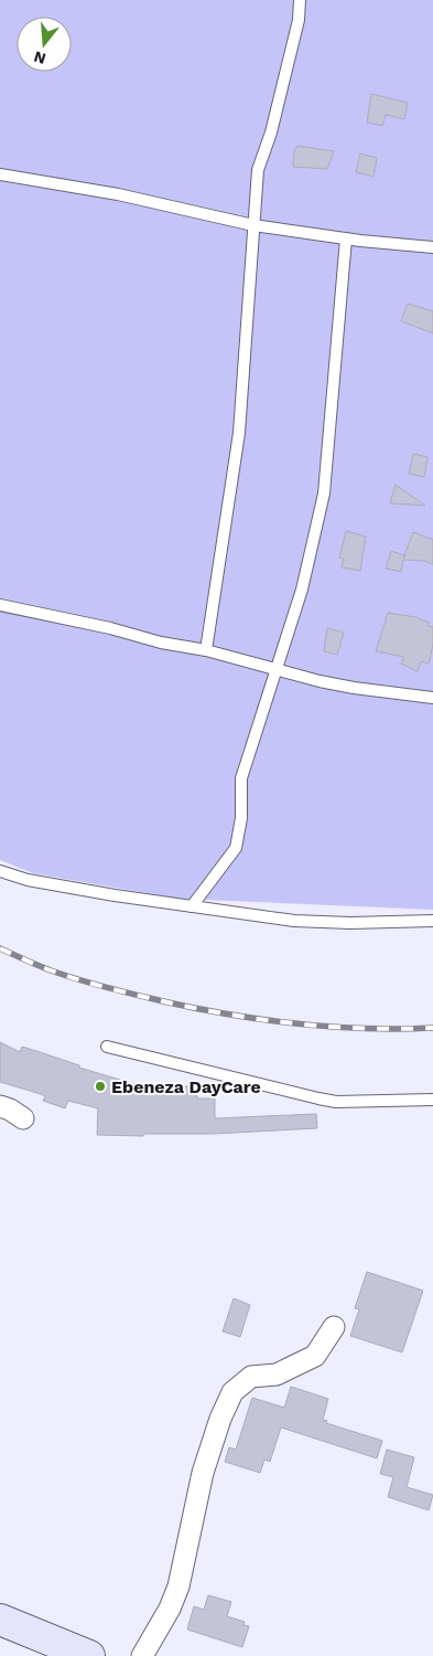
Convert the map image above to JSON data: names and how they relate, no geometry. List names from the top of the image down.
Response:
{
  "places": ["Ebeneza DayCare"],
  "north": "bottom"
}
